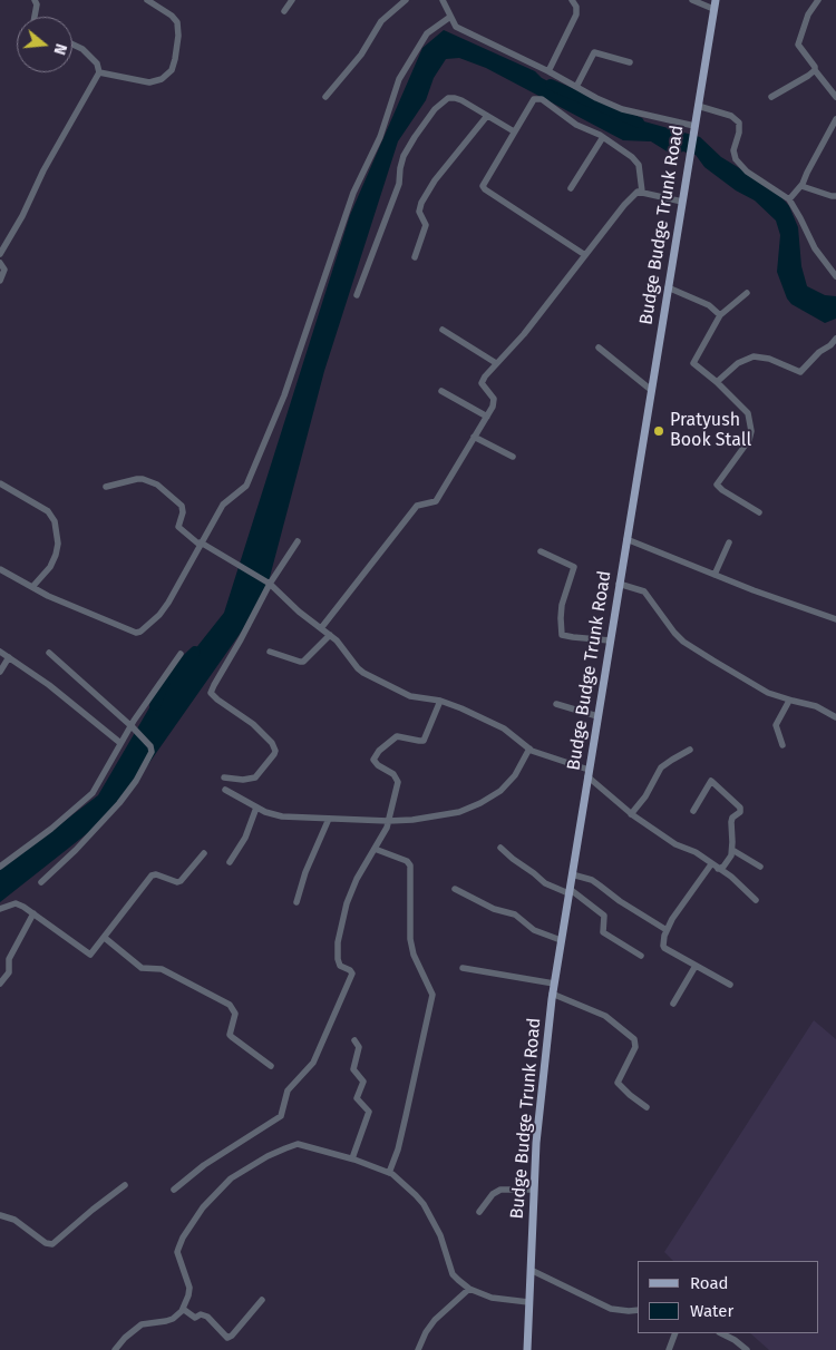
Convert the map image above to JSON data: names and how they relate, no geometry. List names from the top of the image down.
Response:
{
  "streets": {
    "main road": ["Budge Budge Trunk Road"]
  },
  "places": ["Pratyush Book Stall"],
  "legend": ["Road", "Water"],
  "north": "right"
}
